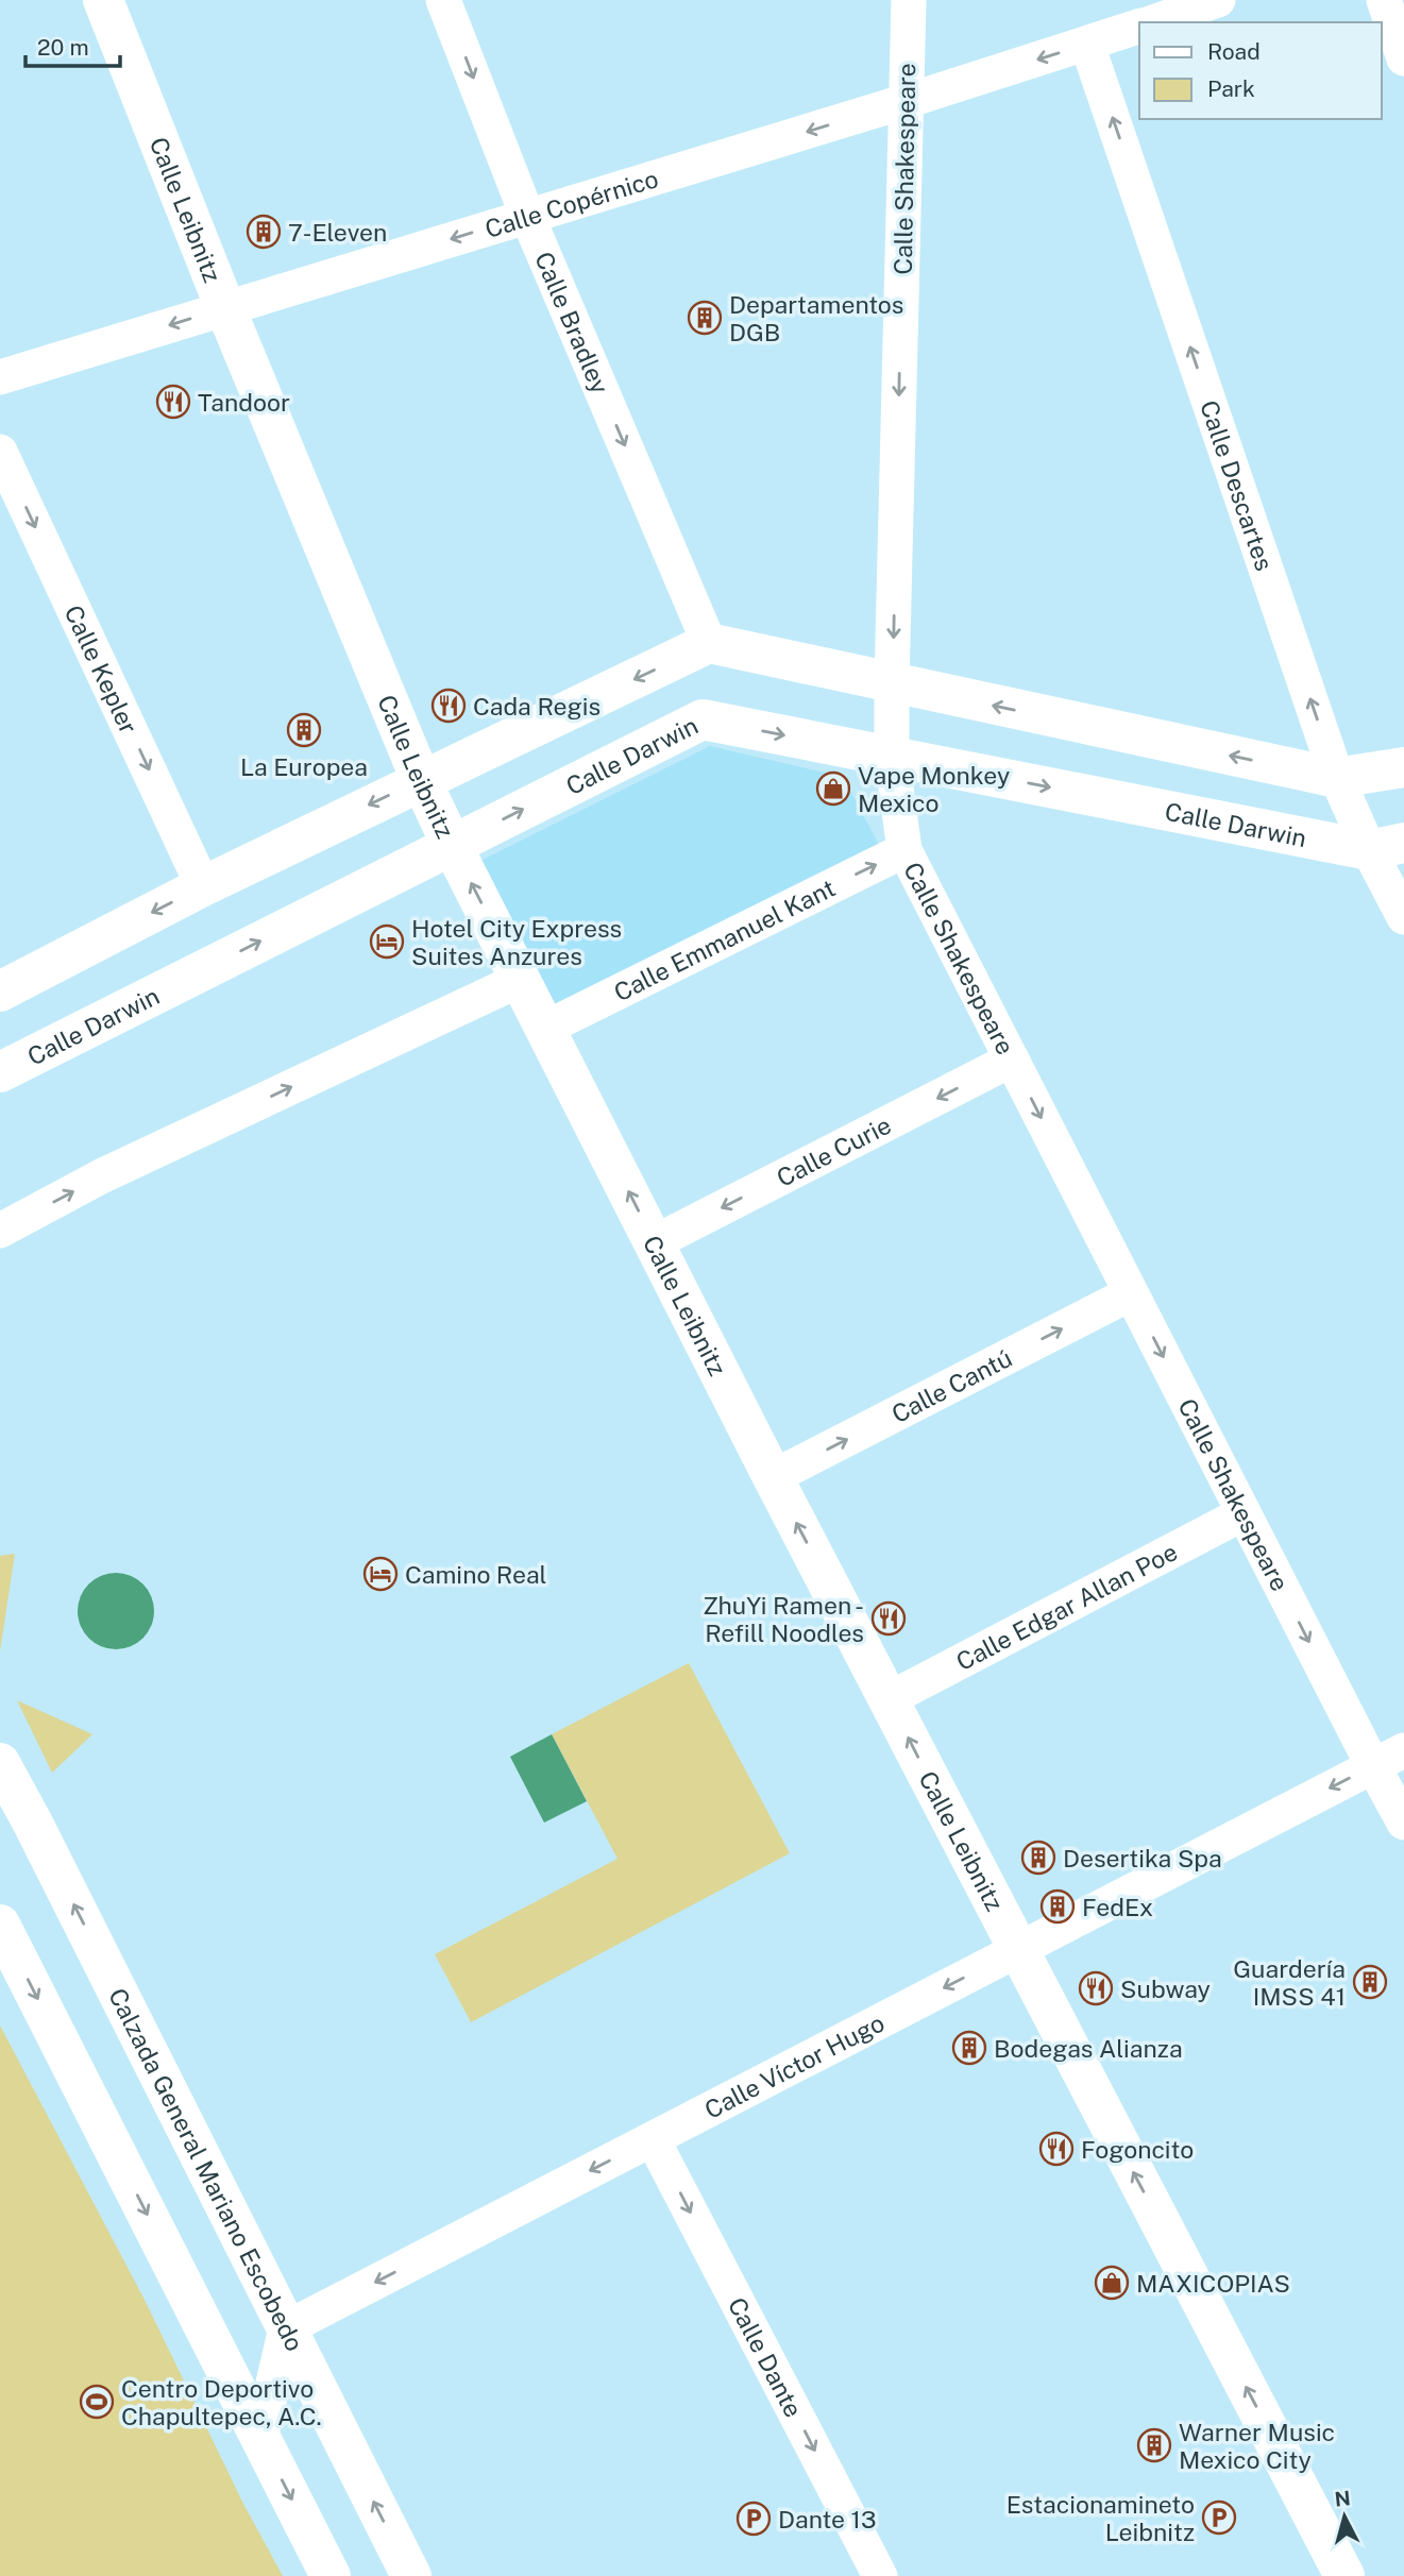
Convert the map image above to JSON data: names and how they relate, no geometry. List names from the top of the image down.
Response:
{
  "streets": {
    "street": [
      "Calle Shakespeare",
      "Calle Copérnico",
      "Calle Leibnitz",
      "Calle Bradley",
      "Calle Descartes",
      "Calle Kepler",
      "Calle Darwin",
      "Calle Emmanuel Kant",
      "Calle Curie",
      "Calle Cantú",
      "Calle Edgar Allan Poe",
      "Calle Víctor Hugo",
      "Calzada General Mariano Escobedo",
      "Calle Dante"
    ]
  },
  "crossings": [
    ["Calle Shakespeare", "Calle Copérnico"],
    ["Calle Shakespeare", "Calle Darwin"],
    ["Calle Shakespeare", "Calle Emmanuel Kant"],
    ["Calle Shakespeare", "Calle Curie"],
    ["Calle Shakespeare", "Calle Cantú"],
    ["Calle Shakespeare", "Calle Edgar Allan Poe"],
    ["Calle Shakespeare", "Calle Víctor Hugo"],
    ["Calle Copérnico", "Calle Leibnitz"],
    ["Calle Copérnico", "Calle Bradley"],
    ["Calle Copérnico", "Calle Descartes"],
    ["Calle Leibnitz", "Calle Darwin"],
    ["Calle Leibnitz", "Calle Emmanuel Kant"],
    ["Calle Leibnitz", "Calle Curie"],
    ["Calle Leibnitz", "Calle Cantú"],
    ["Calle Leibnitz", "Calle Edgar Allan Poe"],
    ["Calle Leibnitz", "Calle Víctor Hugo"],
    ["Calle Descartes", "Calle Darwin"],
    ["Calle Víctor Hugo", "Calzada General Mariano Escobedo"],
    ["Calle Víctor Hugo", "Calle Dante"]
  ],
  "one_way": [
    "Calle Shakespeare",
    "Calle Copérnico",
    "Calle Leibnitz",
    "Calle Bradley",
    "Calle Descartes",
    "Calle Kepler",
    "Calle Curie",
    "Calle Cantú",
    "Calle Víctor Hugo",
    "Calle Dante"
  ],
  "places": {
    "building": [
      "7-Eleven",
      "Departamentos DGB",
      "La Europea",
      "Desertika Spa",
      "FedEx",
      "Guardería IMSS 41",
      "Bodegas Alianza",
      "Warner Music Mexico City"
    ],
    "restaurant": [
      "Tandoor",
      "Cada Regis",
      "ZhuYi Ramen - Refill Noodles",
      "Subway",
      "Fogoncito"
    ],
    "shop": ["Vape Monkey Mexico", "MAXICOPIAS"],
    "hotel": ["Hotel City Express Suites Anzures", "Camino Real"],
    "sports": ["Centro Deportivo Chapultepec, A.C."],
    "parking": ["Estacionamineto Leibnitz", "Dante 13"]
  },
  "legend": ["Road", "Park"],
  "scale_bar": "20 m",
  "north": "top"
}
